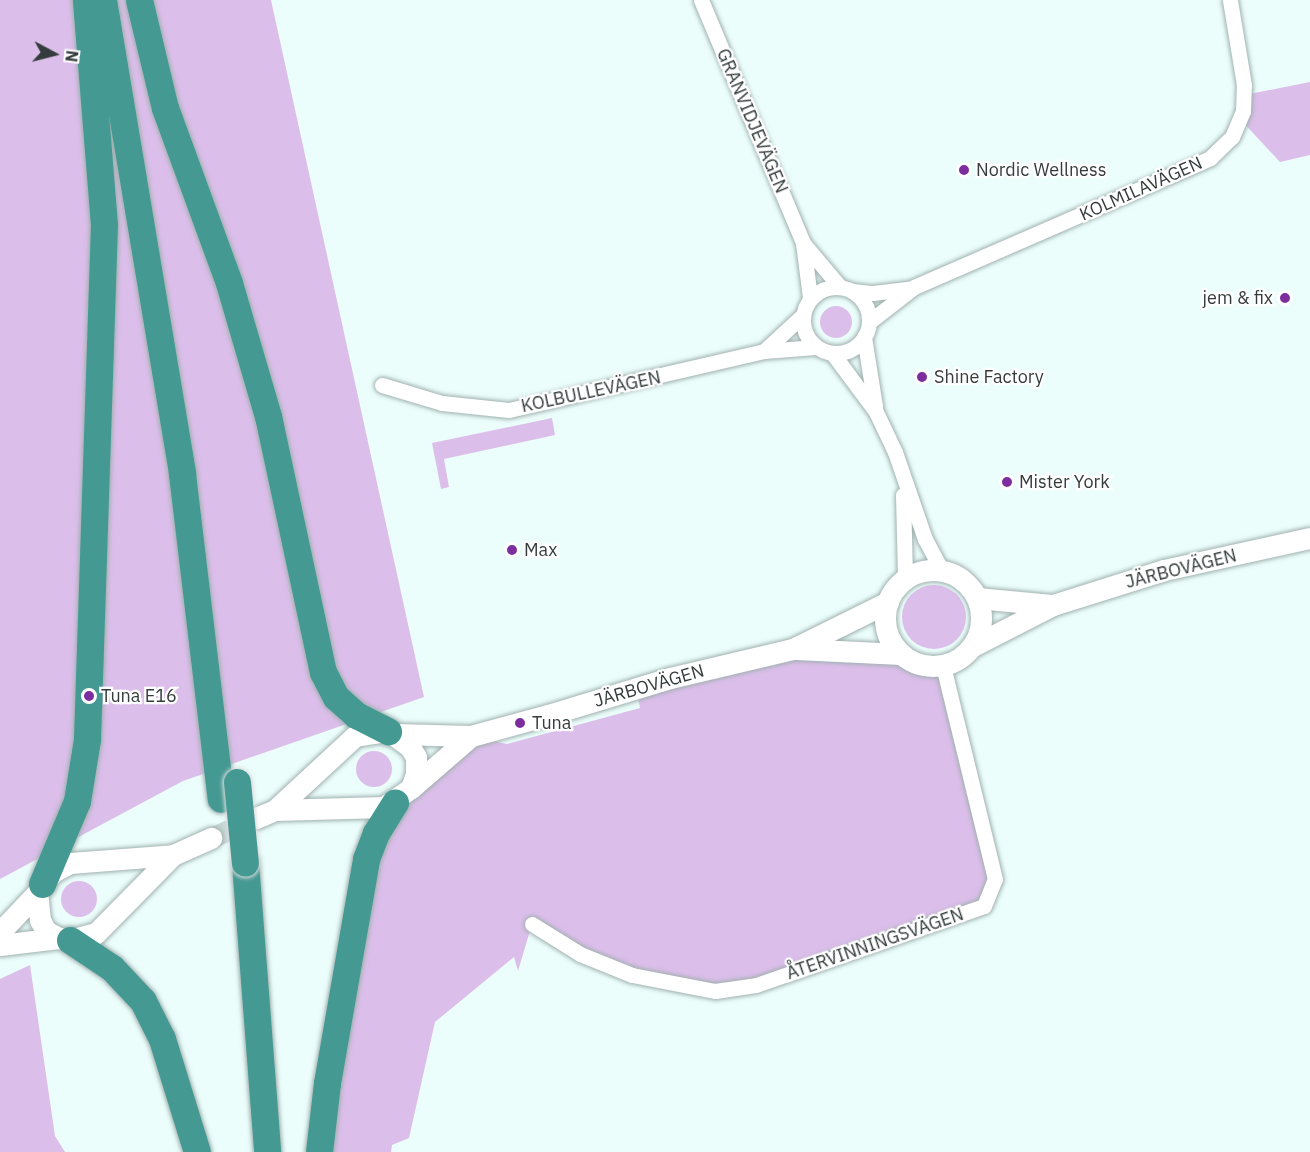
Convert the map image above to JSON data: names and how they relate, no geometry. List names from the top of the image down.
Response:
{
  "streets": {
    "main road": ["JÄRBOVÄGEN"],
    "street": [
      "GRANVIDJEVÄGEN",
      "KOLMILAVÄGEN",
      "KOLBULLEVÄGEN",
      "ÅTERVINNINGSVÄGEN"
    ]
  },
  "crossings": [
    ["GRANVIDJEVÄGEN", "KOLMILAVÄGEN"],
    ["GRANVIDJEVÄGEN", "KOLBULLEVÄGEN"],
    ["KOLMILAVÄGEN", "KOLBULLEVÄGEN"],
    ["JÄRBOVÄGEN", "ÅTERVINNINGSVÄGEN"]
  ],
  "places": [
    "Nordic Wellness",
    "jem & fix",
    "Shine Factory",
    "Mister York",
    "Max",
    "Tuna E16",
    "Tuna"
  ],
  "north": "right"
}
